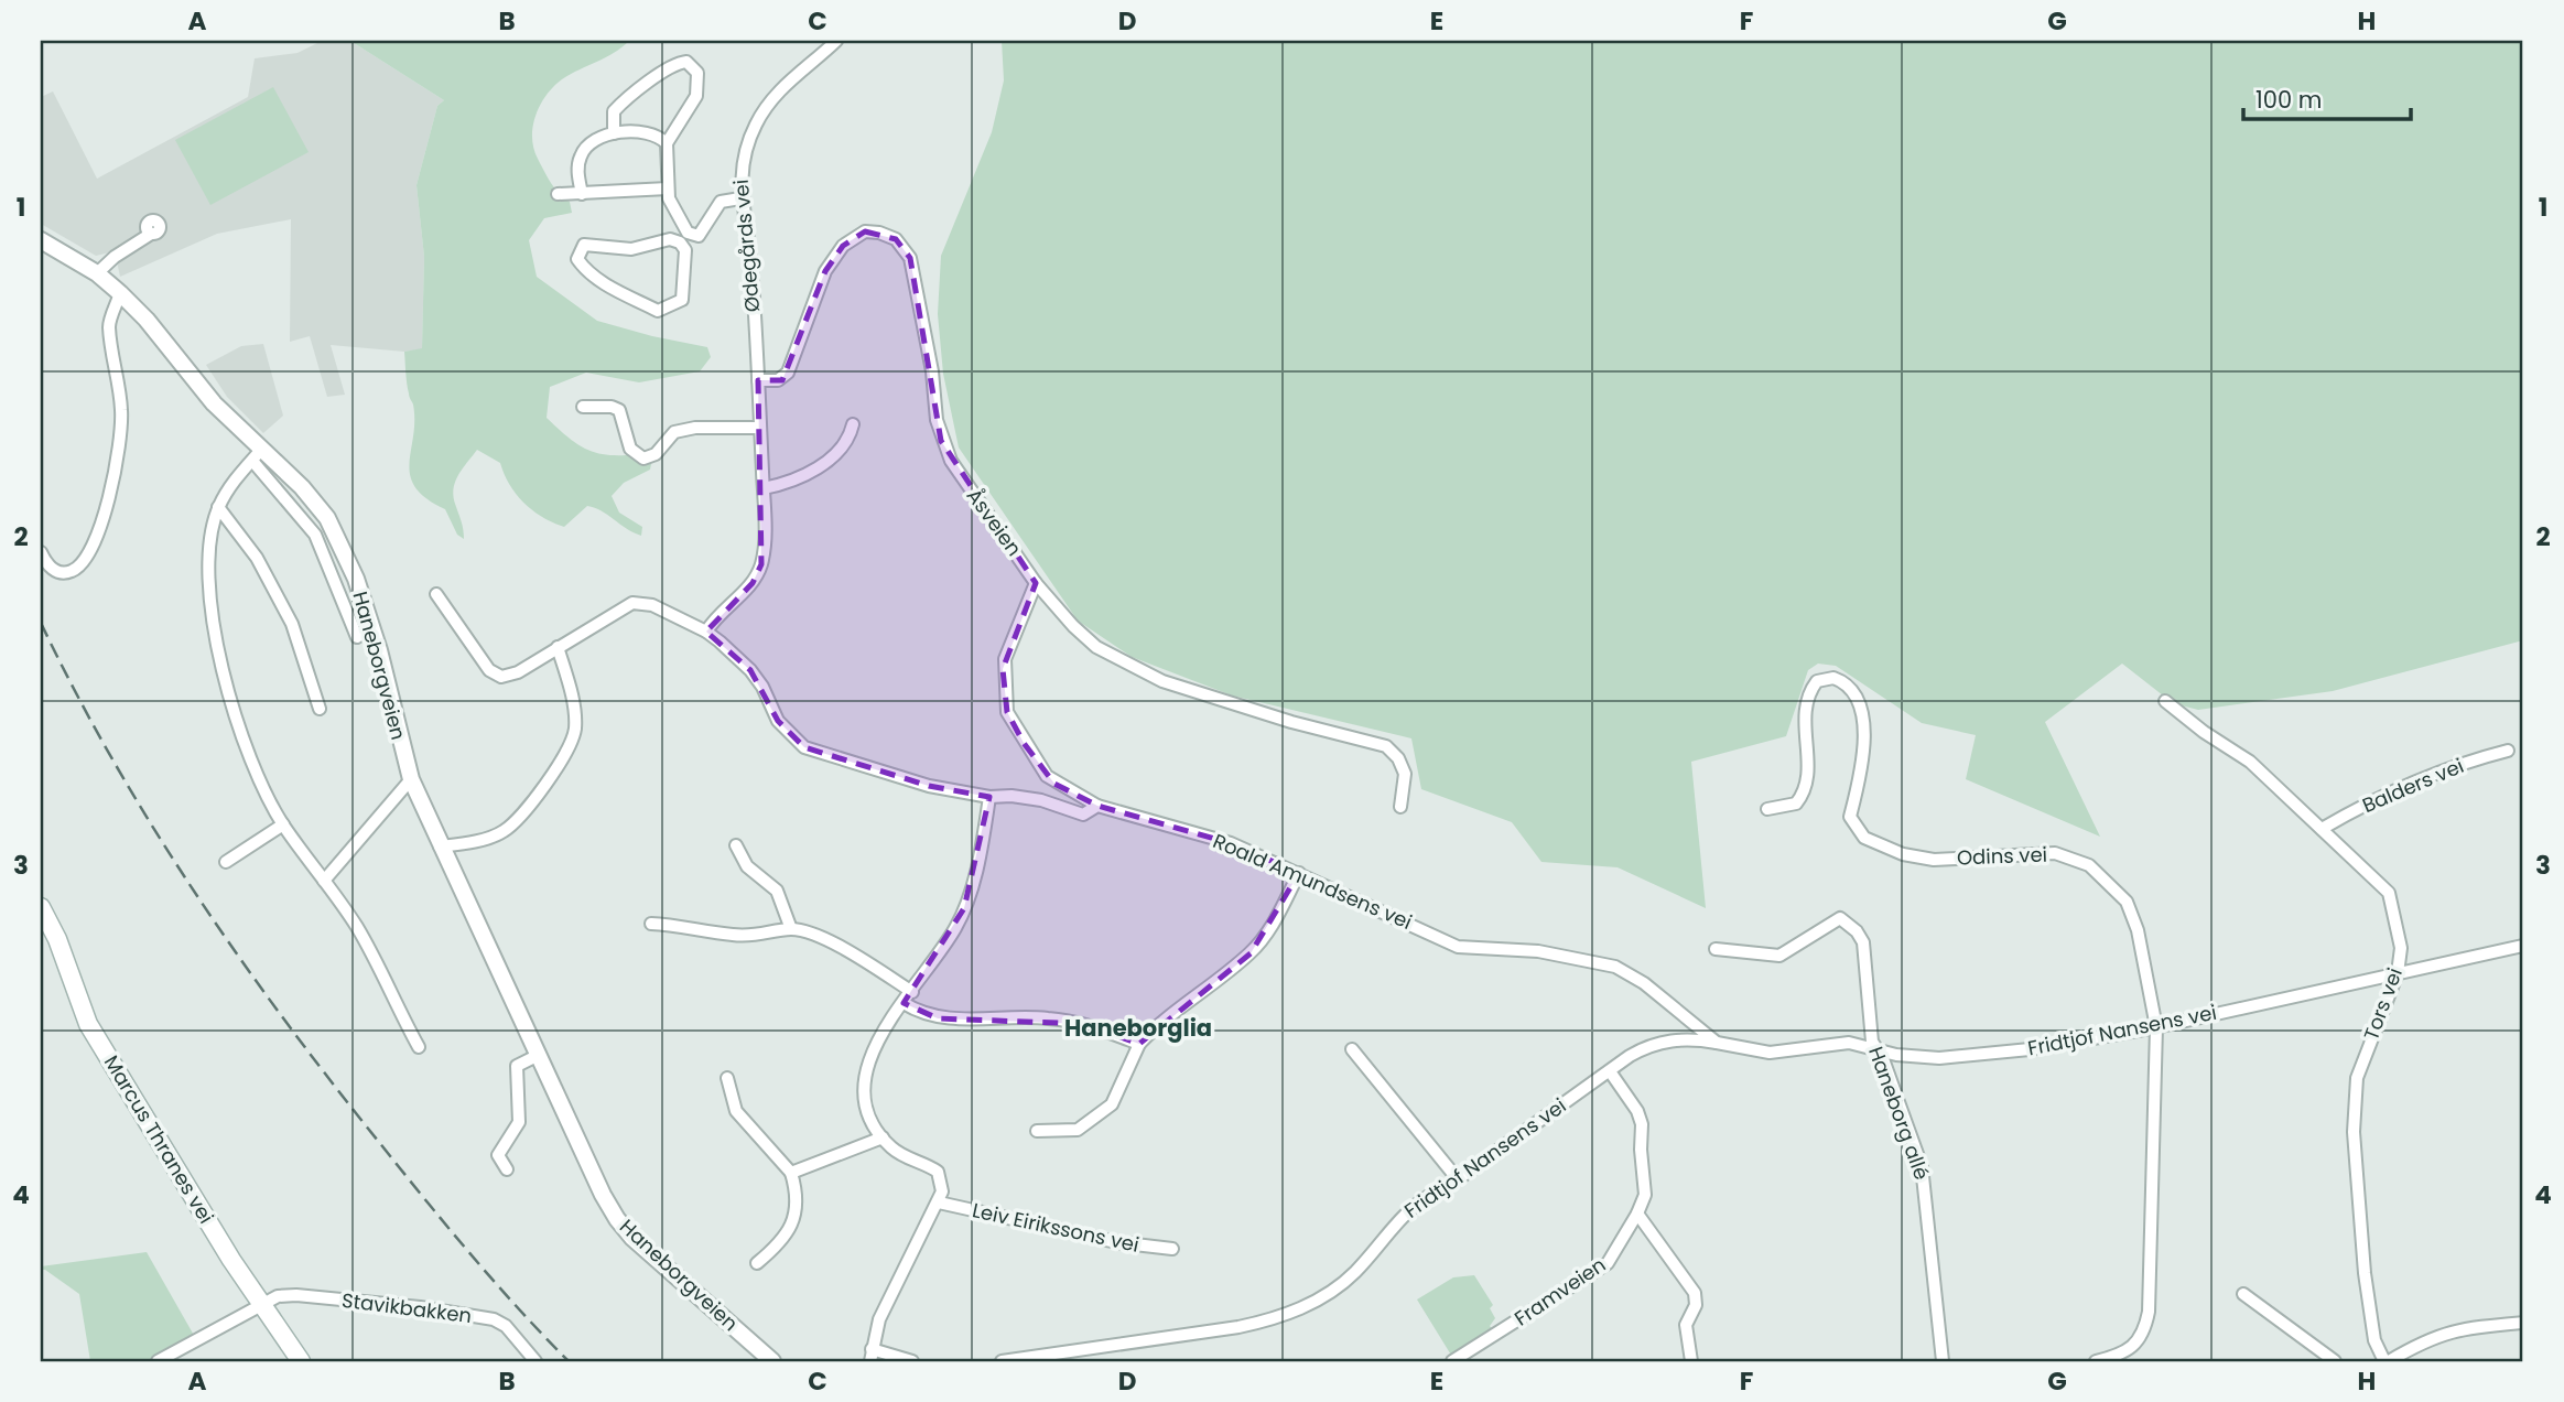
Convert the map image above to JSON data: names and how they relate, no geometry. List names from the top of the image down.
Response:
{
  "streets": {
    "main road": ["Marcus Thranes vei"],
    "street": [
      "Ødegårds vei",
      "Åsveien",
      "Haneborgveien",
      "Balders vei",
      "Odins vei",
      "Roald Amundsens vei",
      "Tors vei",
      "Fridtjof Nansens vei",
      "Haneborg allé",
      "Leiv Eirikssons vei",
      "Framveien",
      "Stavikbakken"
    ]
  },
  "crossings": [
    ["Ødegårds vei", "Åsveien"],
    ["Ødegårds vei", "Roald Amundsens vei"],
    ["Balders vei", "Tors vei"],
    ["Odins vei", "Fridtjof Nansens vei"],
    ["Roald Amundsens vei", "Fridtjof Nansens vei"],
    ["Tors vei", "Fridtjof Nansens vei"],
    ["Fridtjof Nansens vei", "Haneborg allé"],
    ["Fridtjof Nansens vei", "Framveien"],
    ["Marcus Thranes vei", "Stavikbakken"]
  ],
  "districts": ["Haneborglia"],
  "scale_bar": "100 m",
  "grid": {
    "columns": [
      "A",
      "B",
      "C",
      "D",
      "E",
      "F",
      "G",
      "H"
    ],
    "rows": [
      "1",
      "2",
      "3",
      "4"
    ]
  }
}
